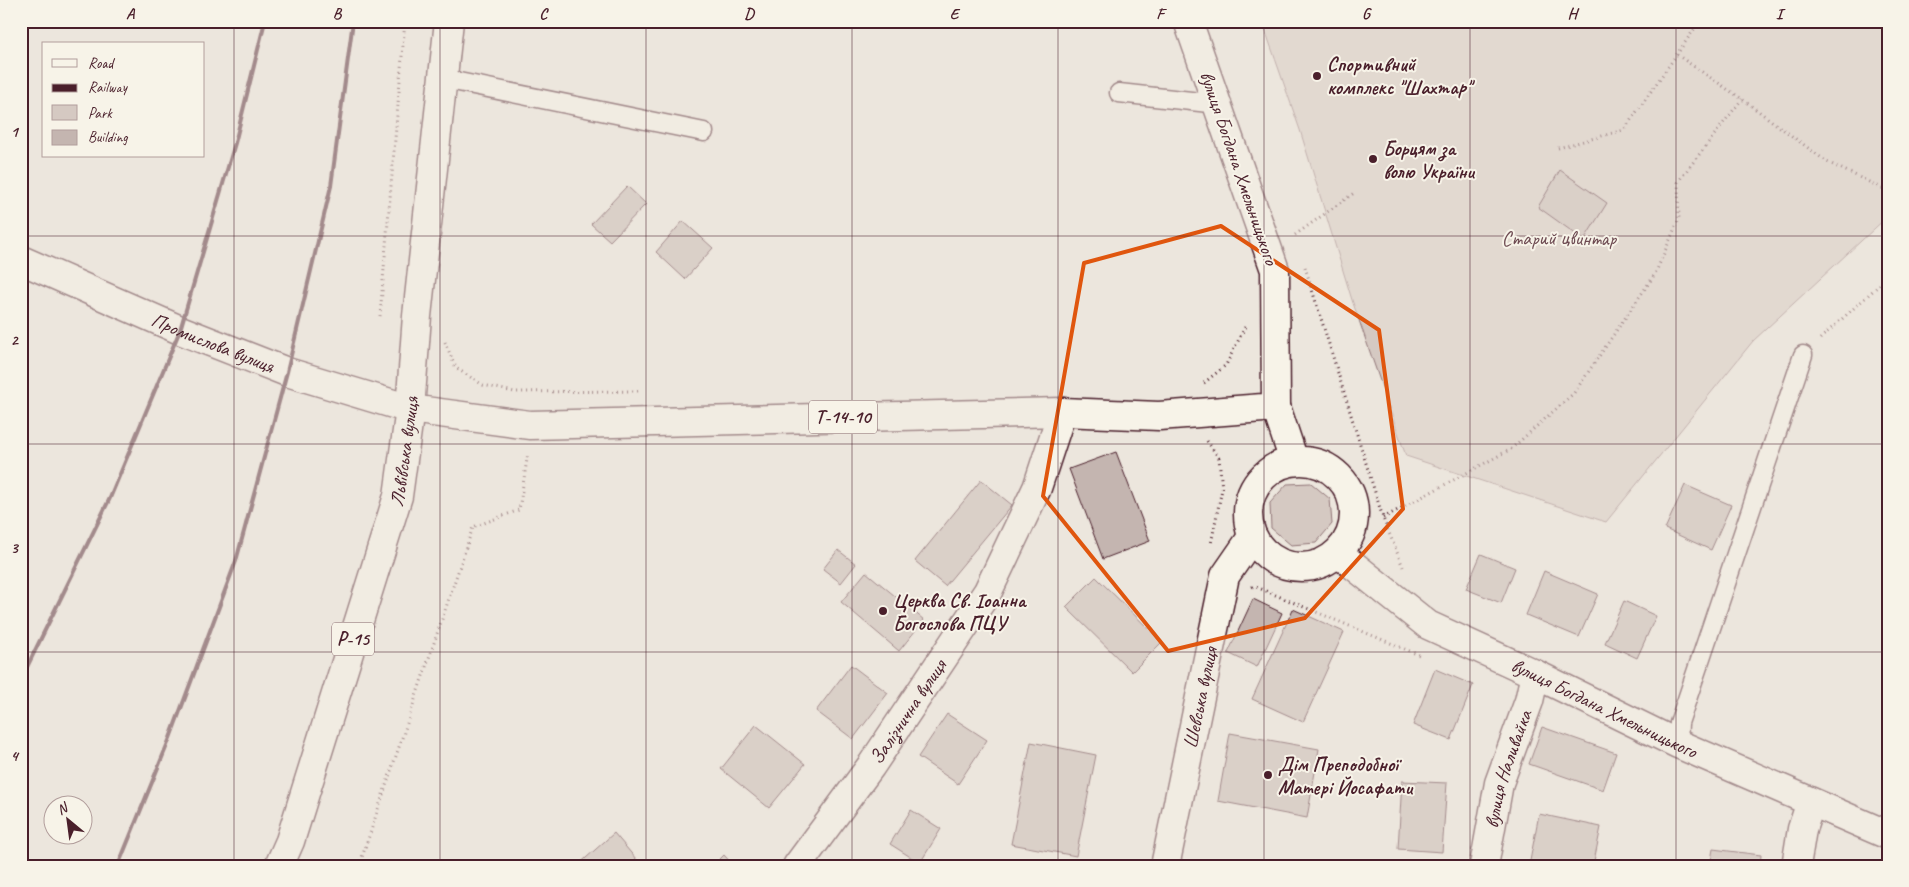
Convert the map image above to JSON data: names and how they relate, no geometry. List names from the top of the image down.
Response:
{
  "streets": {
    "main road": [
      "вулиця Богдана Хмельницького",
      "Промислова вулиця",
      "Т-14-10",
      "Львівська вулиця",
      "Р-15",
      "Шевська вулиця",
      "Залізнична вулиця",
      "вулиця Наливайка"
    ]
  },
  "crossings": [
    ["вулиця Богдана Хмельницького", "Т-14-10"],
    ["вулиця Богдана Хмельницького", "Шевська вулиця"],
    ["вулиця Богдана Хмельницького", "вулиця Наливайка"],
    ["Промислова вулиця", "Т-14-10"],
    ["Промислова вулиця", "Львівська вулиця"],
    ["Т-14-10", "Львівська вулиця"],
    ["Т-14-10", "Залізнична вулиця"]
  ],
  "parks": ["Старий цвинтар"],
  "places": [
    "Спортивний комплекс \"Шахтар\"",
    "Борцям за волю України",
    "Церква Св. Іоанна Богослова ПЦУ",
    "Дім Преподобної Матері Йосафати"
  ],
  "legend": [
    "Road",
    "Railway",
    "Park",
    "Building"
  ],
  "north": "top left",
  "grid": {
    "columns": [
      "A",
      "B",
      "C",
      "D",
      "E",
      "F",
      "G",
      "H",
      "I"
    ],
    "rows": [
      "1",
      "2",
      "3",
      "4"
    ]
  }
}
